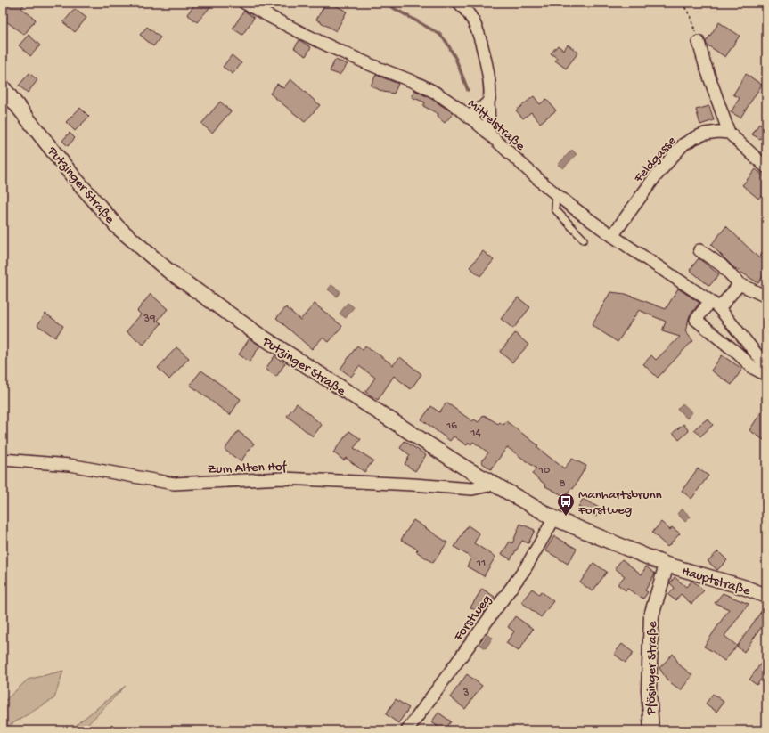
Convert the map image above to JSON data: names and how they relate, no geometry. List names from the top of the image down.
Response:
{
  "streets": {
    "street": [
      "Mittelstraße",
      "Feldgasse",
      "Putzinger Straße",
      "Zum Alten Hof",
      "Hauptstraße",
      "Forstweg",
      "Pfösinger Straße"
    ]
  },
  "crossings": [
    ["Mittelstraße", "Feldgasse"],
    ["Putzinger Straße", "Zum Alten Hof"],
    ["Putzinger Straße", "Hauptstraße"],
    ["Putzinger Straße", "Forstweg"],
    ["Putzinger Straße", "Pfösinger Straße"],
    ["Hauptstraße", "Pfösinger Straße"]
  ],
  "places": {
    "bus stop": ["Manhartsbrunn Forstweg"]
  },
  "house_numbers": [
    "39",
    "16",
    "14",
    "10",
    "8",
    "11",
    "3"
  ]
}
